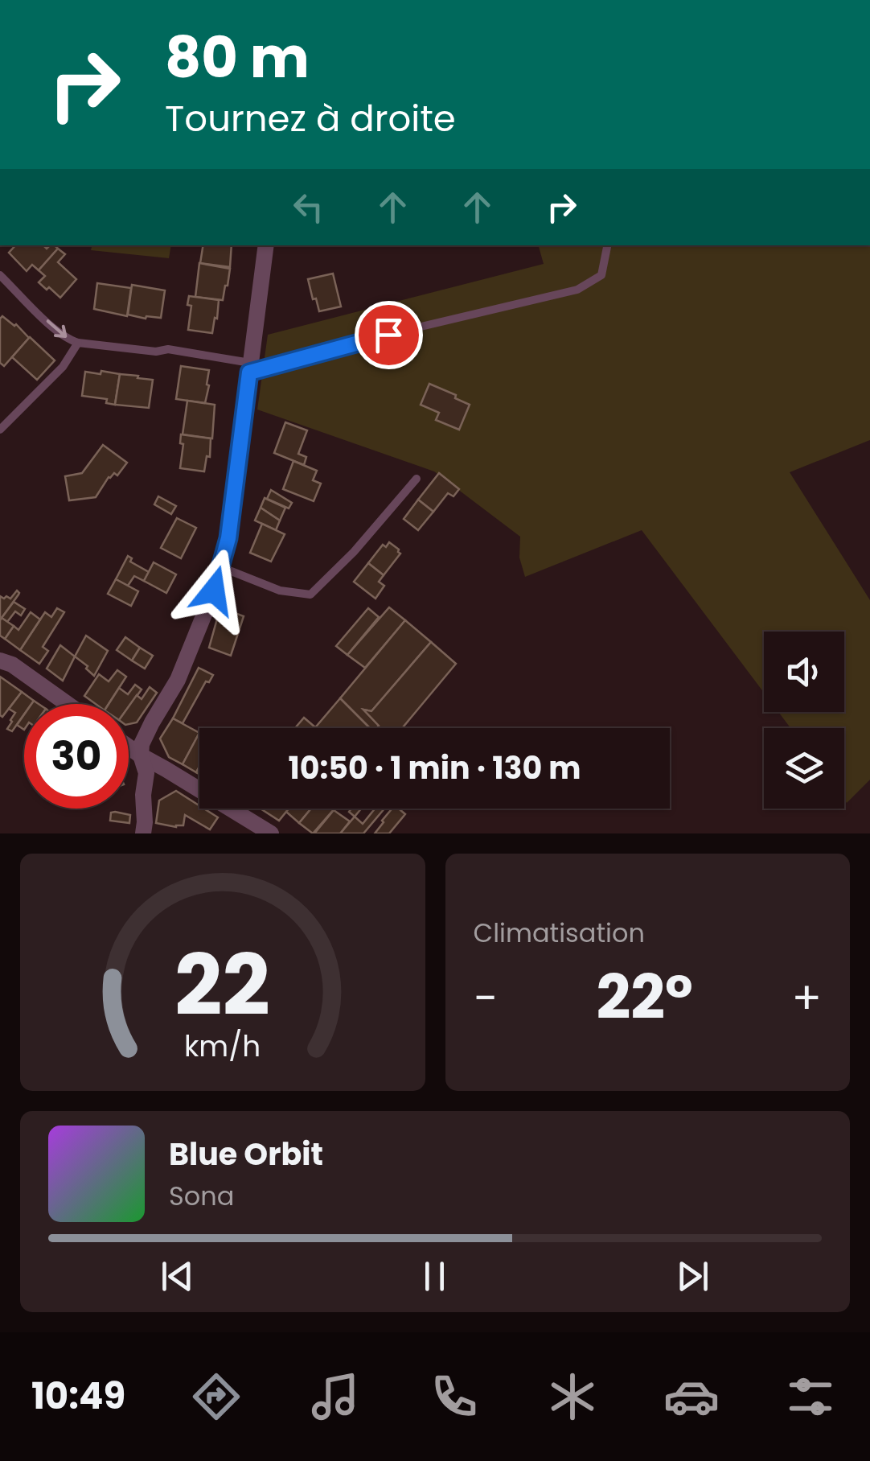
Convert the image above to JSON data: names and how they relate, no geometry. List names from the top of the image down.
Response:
{
  "page": {
    "turn": ["80 m", "Tournez à droite"],
    "limit": "30",
    "trip": "10:50 · 1 min · 130 m",
    "tile": "Climatisation",
    "heat": ["−", "22°", "+"],
    "song": ["Blue Orbit", "Sona"],
    "tabs": "10:49",
    "gauge": ["22", "km/h"]
  }
}
